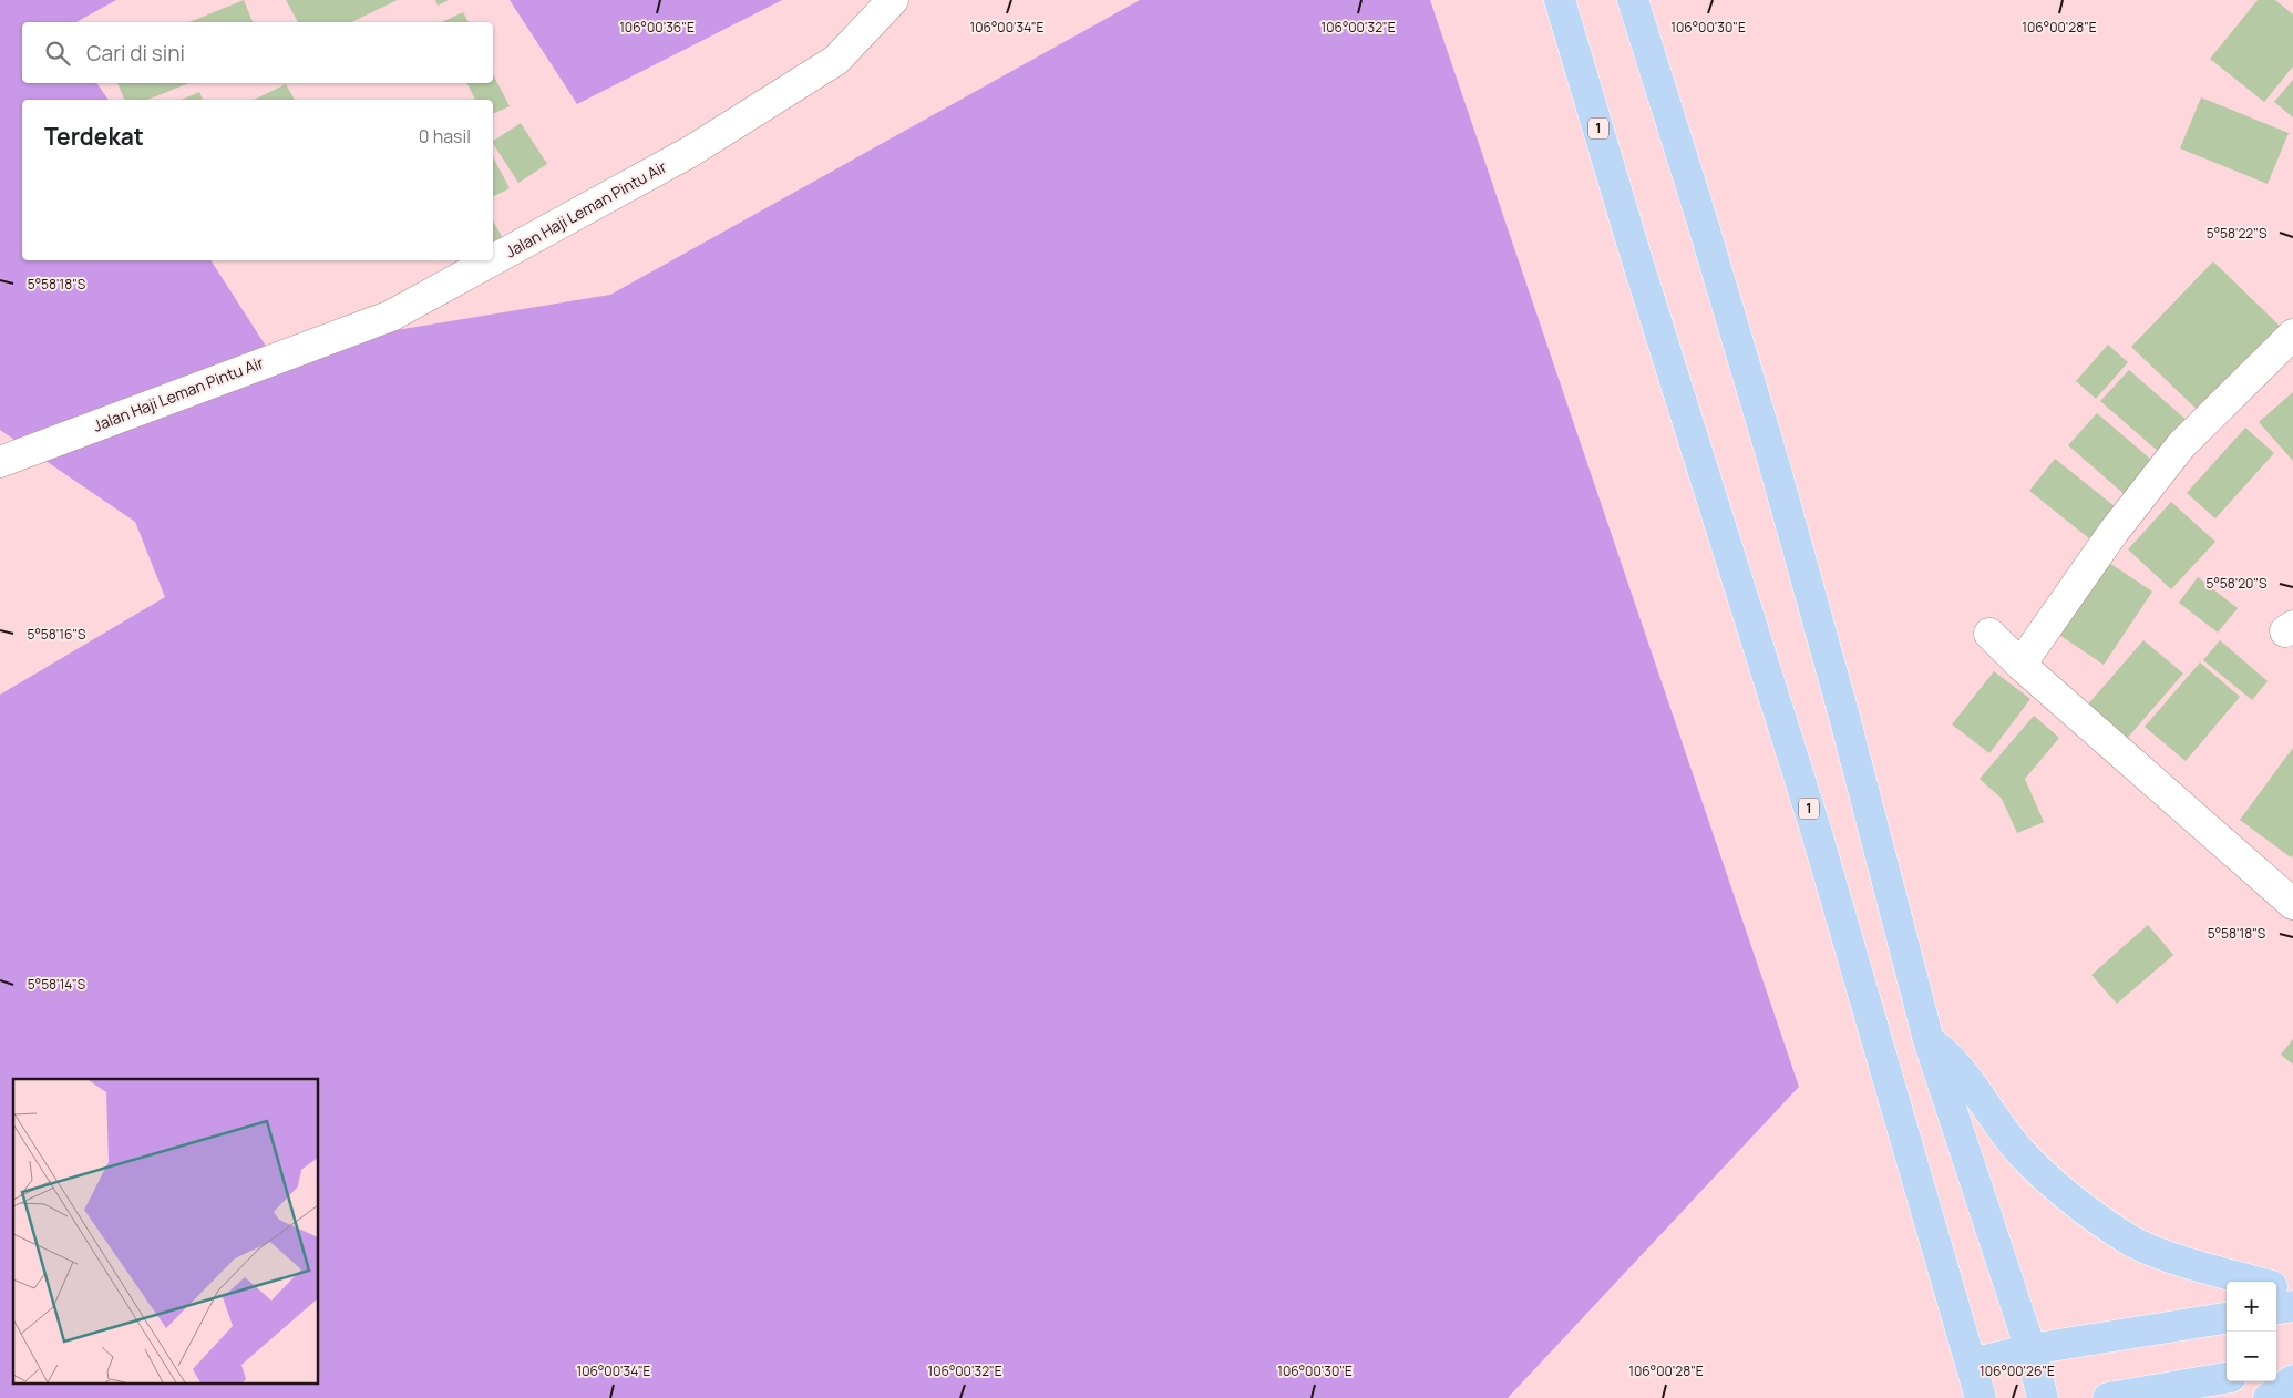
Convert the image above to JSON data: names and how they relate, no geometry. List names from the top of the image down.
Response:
{
  "streets": {
    "highway": ["1"],
    "street": ["Jalan Haji Leman Pintu Air"]
  },
  "page": {
    "search": "Cari di sini",
    "heading": ["Terdekat", "0 hasil"],
    "map_buttons": ["+", "−"]
  },
  "coordinates": [
    "106°00'36\"E",
    "106°00'34\"E",
    "106°00'32\"E",
    "106°00'30\"E",
    "106°00'28\"E",
    "5°58'22\"S",
    "5°58'18\"S",
    "5°58'20\"S",
    "5°58'16\"S",
    "5°58'14\"S",
    "106°00'26\"E"
  ]
}
